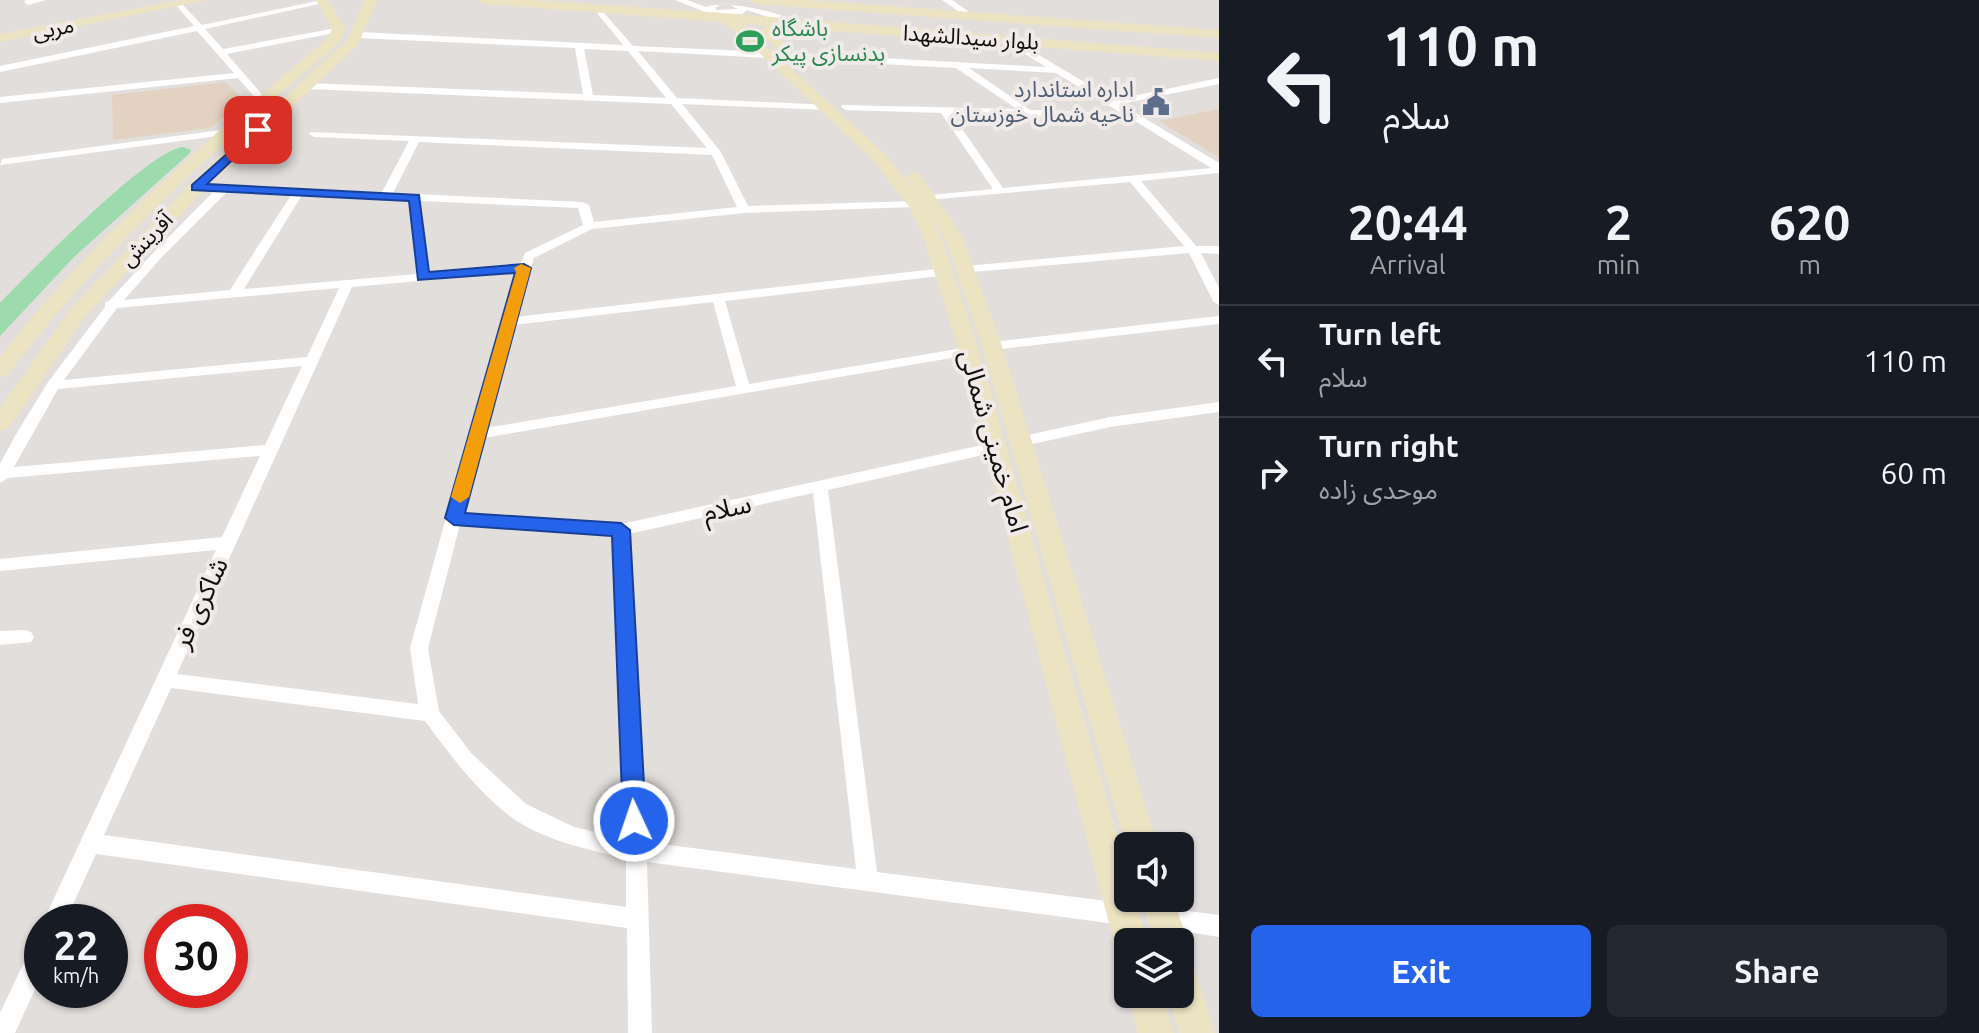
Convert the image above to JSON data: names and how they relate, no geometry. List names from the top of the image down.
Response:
{
  "streets": {
    "main road": [
      "مربی",
      "بلوار سیدالشهدا",
      "آفرینش",
      "امام خمینی شمالی"
    ],
    "street": ["سلام", "شاکری فر"]
  },
  "crossings": [
    ["بلوار سیدالشهدا", "امام خمینی شمالی"],
    ["امام خمینی شمالی", "سلام"]
  ],
  "places": {
    "sports": ["باشگاه بدنسازی پیکر"],
    "public building": ["اداره استاندارد ناحیه شمال خوزستان"]
  },
  "page": {
    "turn": ["110 m", "سلام"],
    "eta": [
      "20:44",
      "Arrival",
      "2",
      "min",
      "620",
      "m"
    ],
    "list": [
      {
        "name": "Turn left",
        "note": "سلام",
        "value": "110 m"
      },
      {
        "name": "Turn right",
        "note": "موحدی زاده",
        "value": "60 m"
      }
    ],
    "speed": "22 km/h",
    "limit": "30",
    "buttons": ["Exit", "Share"]
  }
}
